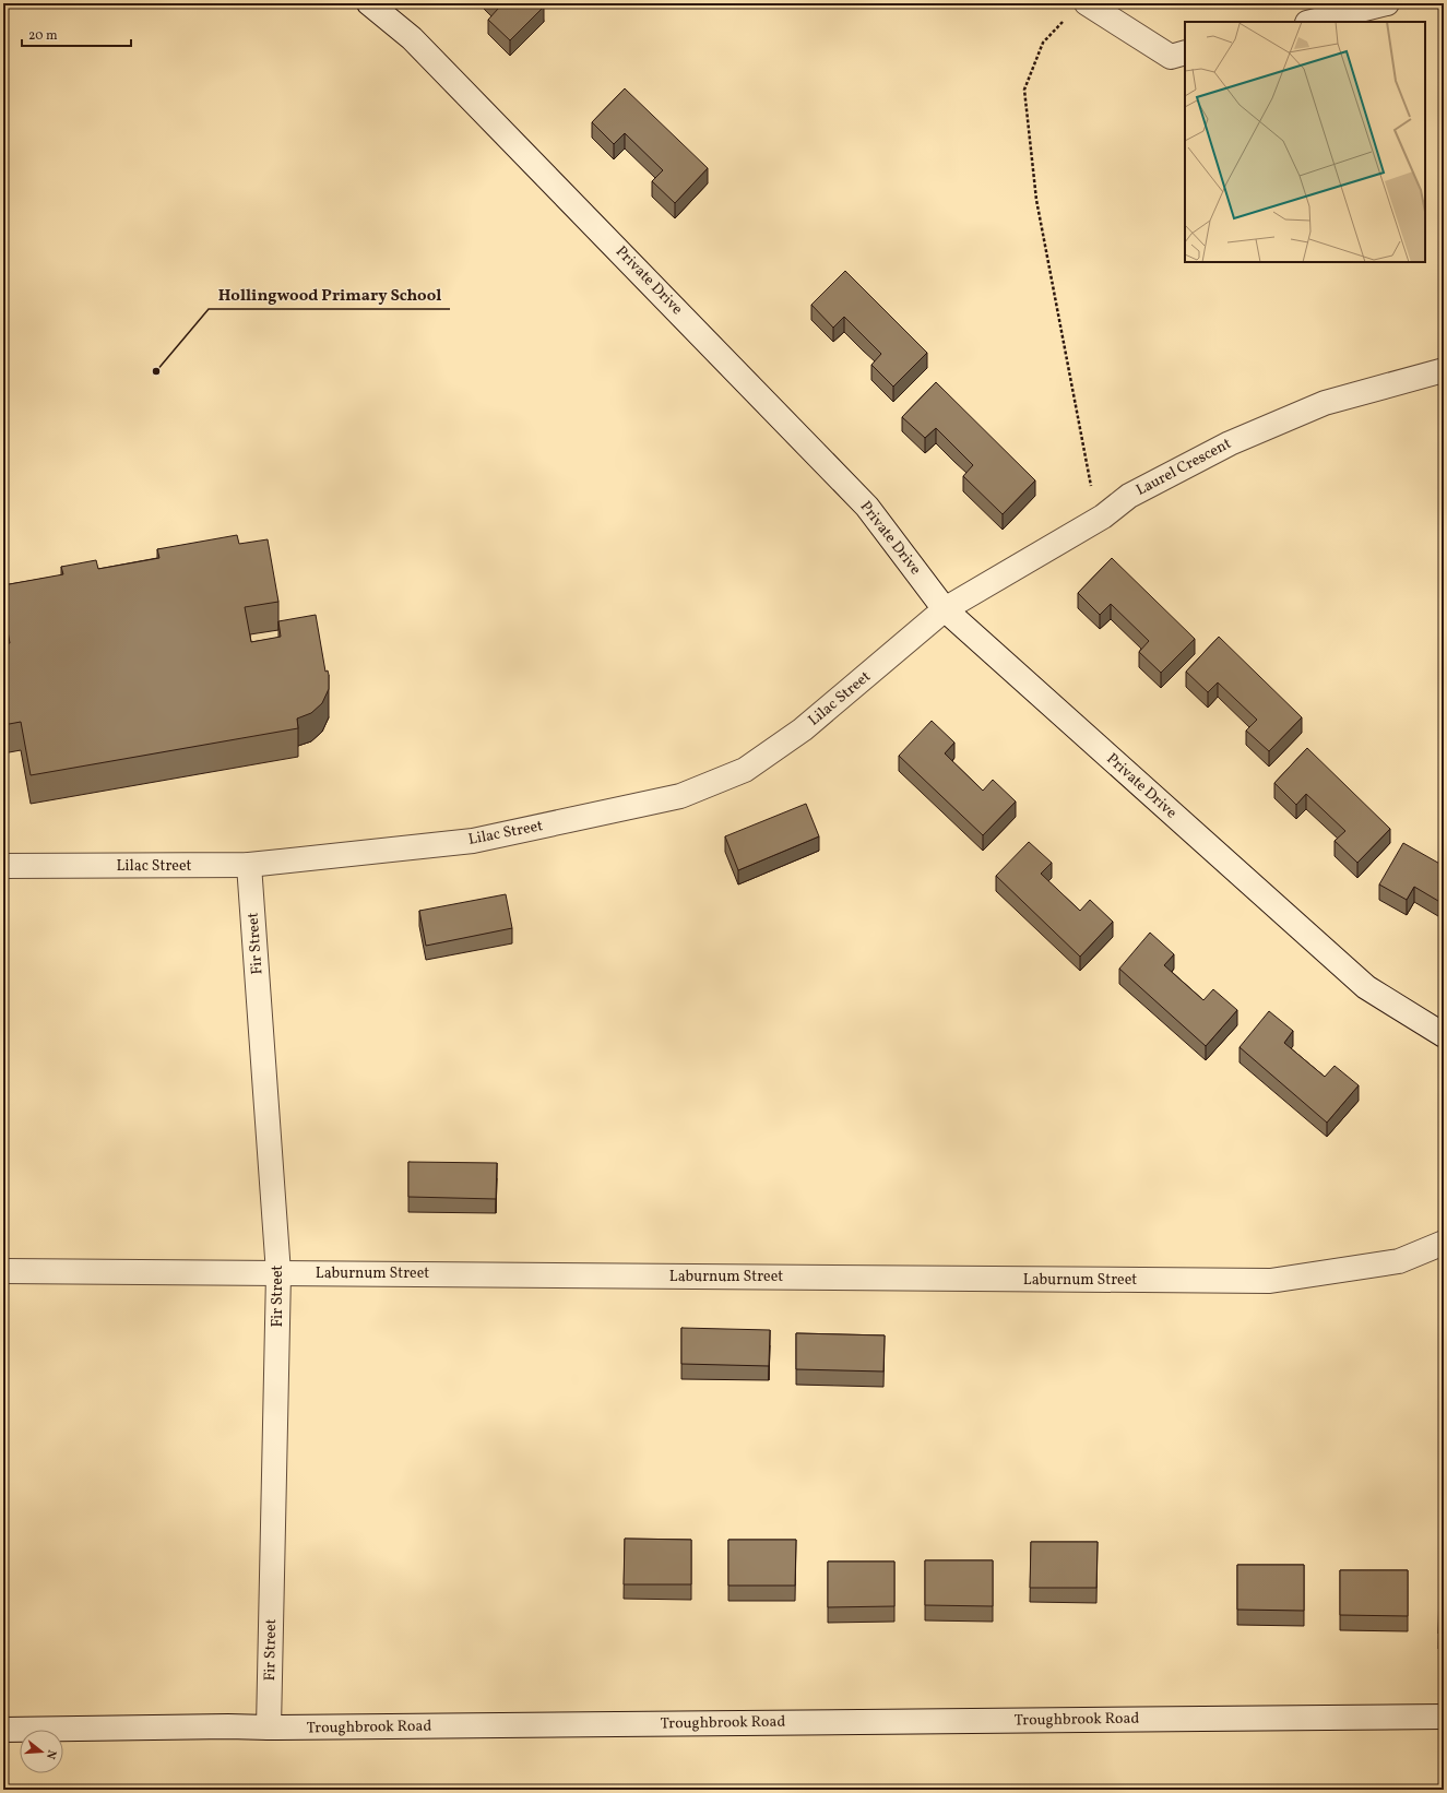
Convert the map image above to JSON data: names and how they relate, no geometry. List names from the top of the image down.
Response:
{
  "streets": {
    "street": [
      "Private Drive",
      "Laurel Crescent",
      "Lilac Street",
      "Fir Street",
      "Laburnum Street",
      "Troughbrook Road"
    ]
  },
  "crossings": [
    ["Private Drive", "Laurel Crescent"],
    ["Private Drive", "Lilac Street"],
    ["Laurel Crescent", "Lilac Street"],
    ["Lilac Street", "Fir Street"],
    ["Fir Street", "Laburnum Street"],
    ["Fir Street", "Troughbrook Road"]
  ],
  "places": ["Hollingwood Primary School"],
  "scale_bar": "20 m",
  "north": "right"
}
